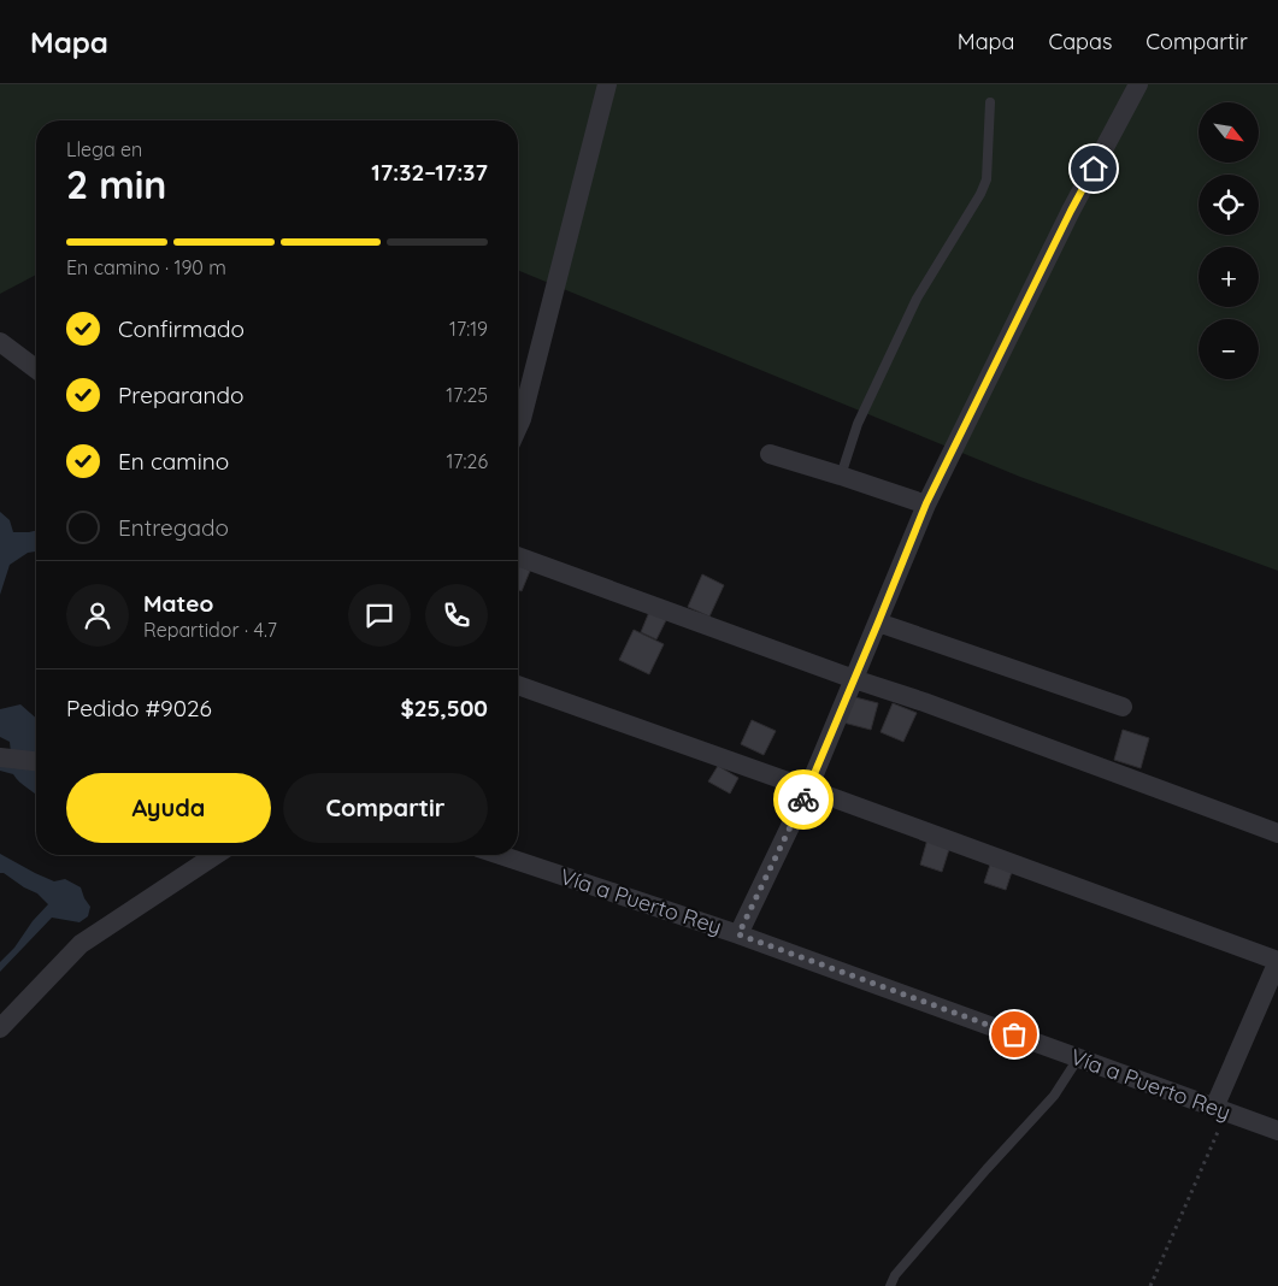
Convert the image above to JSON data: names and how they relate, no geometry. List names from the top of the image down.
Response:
{
  "streets": {
    "street": ["Vía a Puerto Rey"]
  },
  "north": "bottom right",
  "page": {
    "header": "Mapa",
    "nav": ["Mapa", "Capas", "Compartir"],
    "map_buttons": ["+", "−"],
    "heading": ["2 min", "Llega en", "17:32–17:37"],
    "panel": [
      "Mateo",
      "Repartidor · 4.7",
      "Pedido #9026",
      "$25,500"
    ],
    "bar": "En camino · 190 m",
    "list": [
      ["Confirmado", "17:19"],
      ["Preparando", "17:25"],
      ["En camino", "17:26"],
      "Entregado"
    ],
    "buttons": ["Ayuda", "Compartir"]
  }
}
